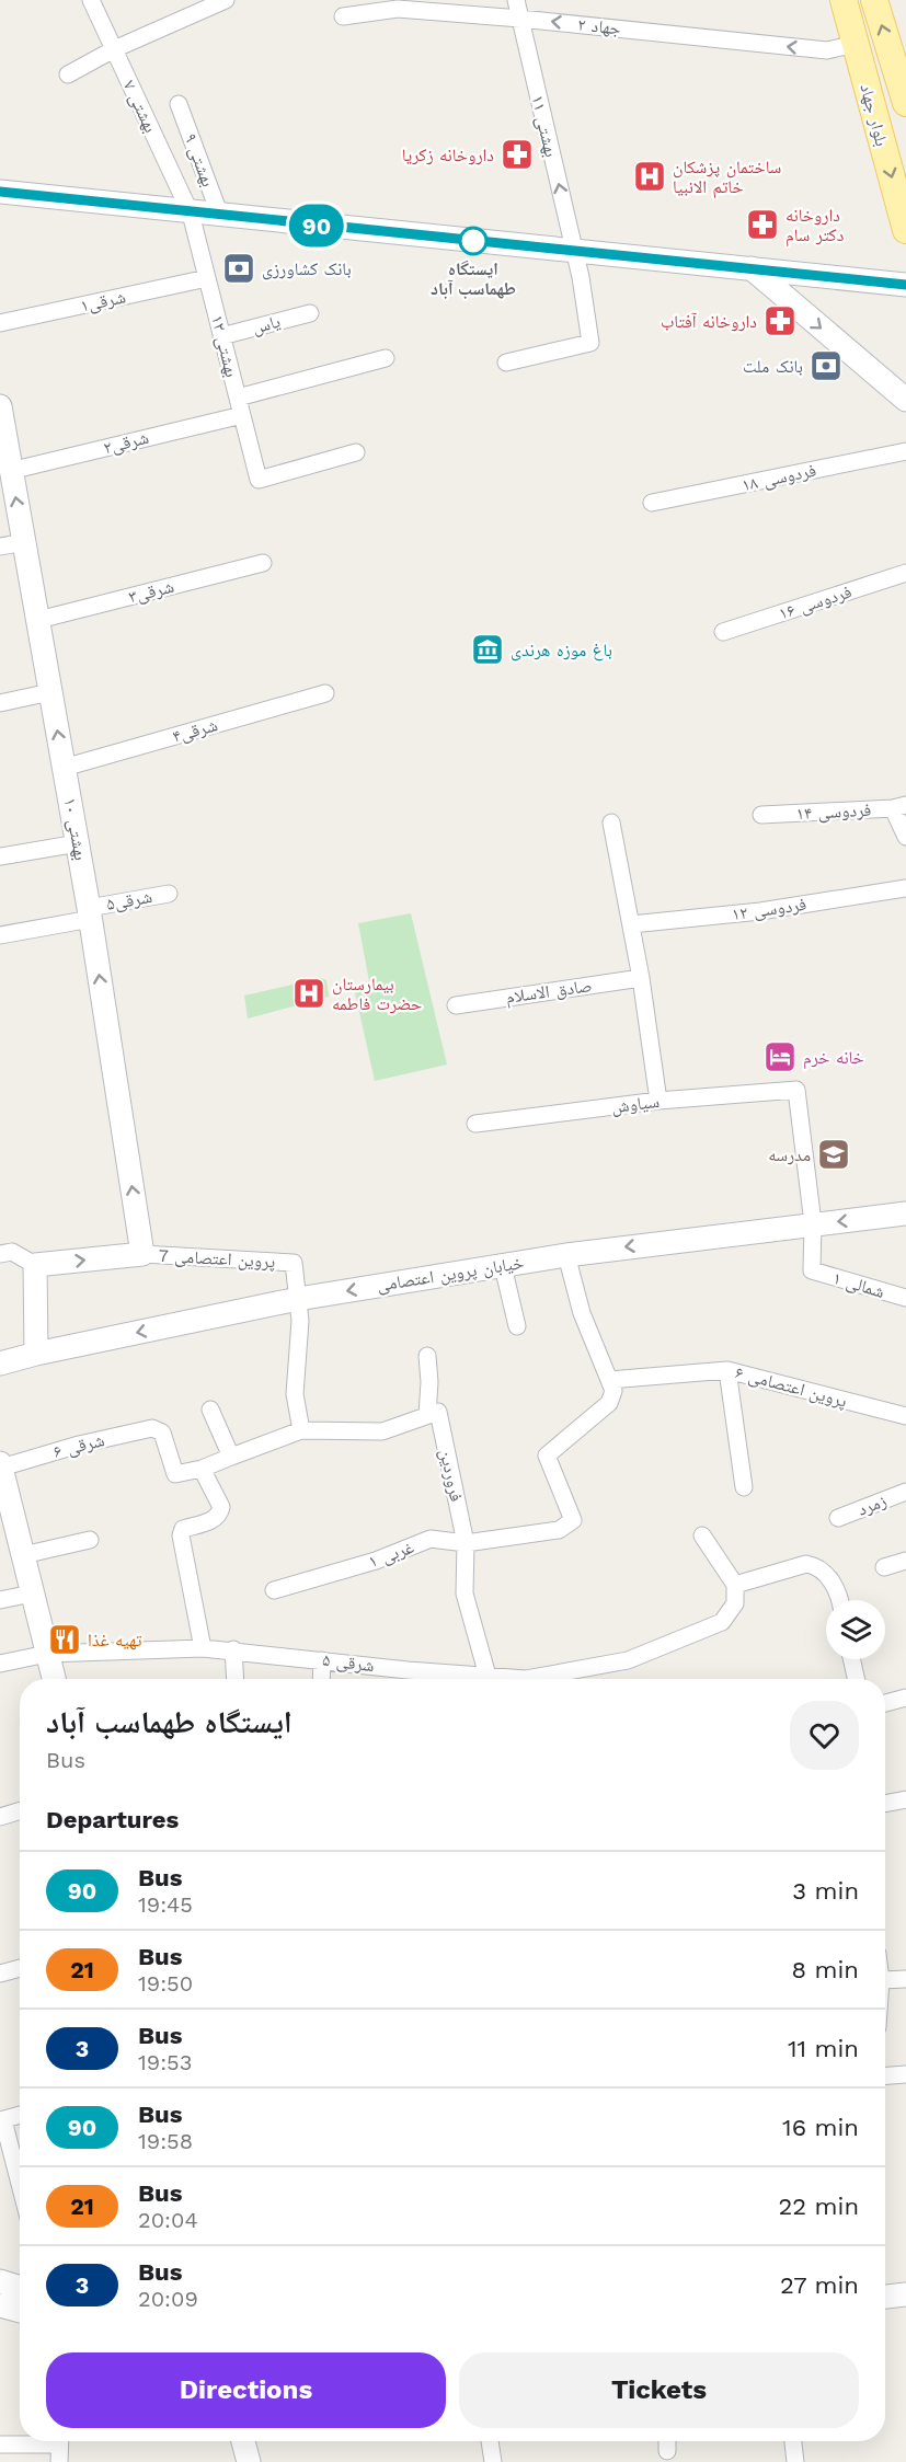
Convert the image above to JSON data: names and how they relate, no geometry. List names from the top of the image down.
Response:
{
  "streets": {
    "main road": ["بلوار جهاد"],
    "street": [
      "جهاد ۲",
      "بهشتی ۷",
      "بهشتی ۱۱",
      "بهشتی ۹",
      "شرقی۱",
      "یاس",
      "بهشتی ۱۲",
      "شرقی۲",
      "فردوسی ۱۸",
      "شرقی۳",
      "فردوسی ۱۶",
      "شرقی۴",
      "فردوسی ۱۴",
      "بهشتی ۱۰",
      "شرقی۵",
      "فردوسی ۱۲",
      "صادق الاسلام",
      "سیاوش",
      "پروین اعتصامی 7",
      "خیابان پروین اعتصامی",
      "شمالی ۱",
      "پروین اعتصامی ۶",
      "شرقی ۶",
      "فروردین",
      "زمرد",
      "غربی ۱",
      "شرقی ۵"
    ]
  },
  "crossings": [
    ["جهاد ۲", "بلوار جهاد"],
    ["جهاد ۲", "بهشتی ۱۱"],
    ["بهشتی ۷", "بهشتی ۱۲"],
    ["شرقی۱", "بهشتی ۱۲"],
    ["یاس", "بهشتی ۱۲"],
    ["بهشتی ۱۲", "شرقی۲"],
    ["شرقی۲", "بهشتی ۱۰"],
    ["شرقی۳", "بهشتی ۱۰"],
    ["شرقی۴", "بهشتی ۱۰"],
    ["بهشتی ۱۰", "شرقی۵"],
    ["بهشتی ۱۰", "پروین اعتصامی 7"],
    ["سیاوش", "خیابان پروین اعتصامی"],
    ["سیاوش", "شمالی ۱"],
    ["پروین اعتصامی 7", "خیابان پروین اعتصامی"],
    ["خیابان پروین اعتصامی", "شمالی ۱"],
    ["پروین اعتصامی ۶", "غربی ۱"],
    ["فروردین", "غربی ۱"],
    ["فروردین", "شرقی ۵"]
  ],
  "one_way": ["جهاد ۲", "بهشتی ۱۱", "بهشتی ۱۰"],
  "places": {
    "pharmacy": ["داروخانه زکریا", "داروخانه دکتر سام", "داروخانه آفتاب"],
    "hospital": ["ساختمان پزشکان خاتم الانبیا", "بیمارستان حضرت فاطمه"],
    "other": ["ایستگاه طهماسب آباد"],
    "bank": ["بانک کشاورزی", "بانک ملت"],
    "museum": ["باغ موزه هرندی"],
    "hotel": ["خانه خرم"],
    "school or university": ["مدرسه"],
    "restaurant": ["تهیه غذا"]
  },
  "lines": ["bus line 90"],
  "page": {
    "on_map": "90",
    "heading": [
      ["ایستگاه طهماسب آباد", "Bus"],
      "Departures"
    ],
    "list": [
      {
        "mark": "90",
        "name": "Bus",
        "note": "19:45",
        "value": "3 min"
      },
      {
        "mark": "21",
        "name": "Bus",
        "note": "19:50",
        "value": "8 min"
      },
      {
        "mark": "3",
        "name": "Bus",
        "note": "19:53",
        "value": "11 min"
      },
      {
        "mark": "90",
        "name": "Bus",
        "note": "19:58",
        "value": "16 min"
      },
      {
        "mark": "21",
        "name": "Bus",
        "note": "20:04",
        "value": "22 min"
      },
      {
        "mark": "3",
        "name": "Bus",
        "note": "20:09",
        "value": "27 min"
      }
    ],
    "buttons": ["Directions", "Tickets"]
  }
}
